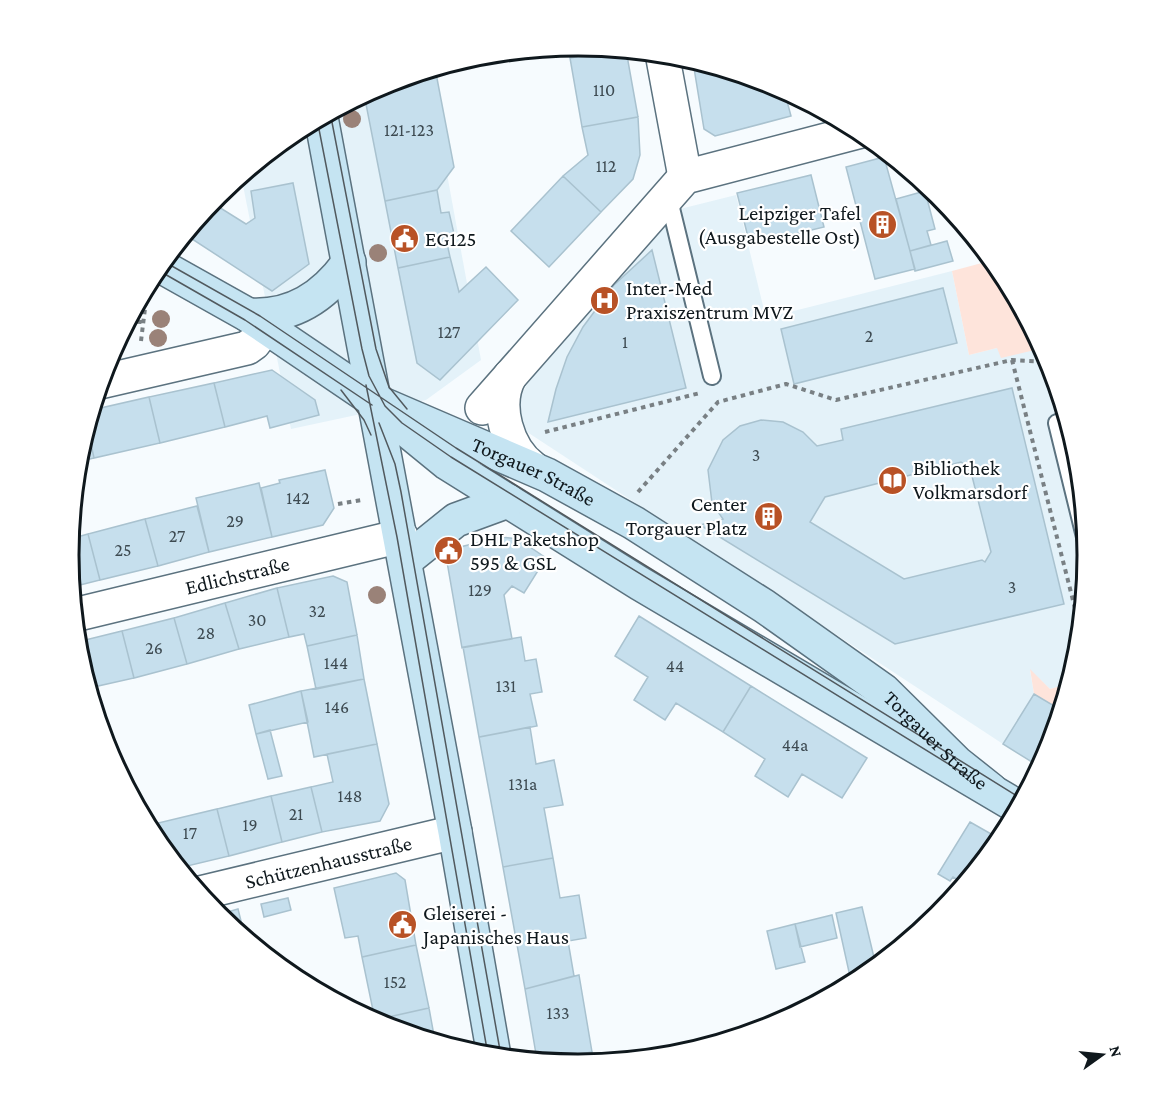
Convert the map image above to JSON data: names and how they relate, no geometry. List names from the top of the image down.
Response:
{
  "streets": {
    "main road": ["Torgauer Straße"],
    "street": ["Edlichstraße", "Schützenhausstraße"]
  },
  "places": {
    "building": ["Leipziger Tafel (Ausgabestelle Ost)", "Center Torgauer Platz"],
    "public building": ["EG125", "DHL Paketshop 595 & GSL", "Gleiserei - Japanisches Haus"],
    "hospital": ["Inter-Med Praxiszentrum MVZ"],
    "library": ["Bibliothek Volkmarsdorf"]
  },
  "house_numbers": [
    "110",
    "121-123",
    "112",
    "127",
    "2",
    "1",
    "3",
    "142",
    "29",
    "27",
    "25",
    "3",
    "129",
    "32",
    "30",
    "28",
    "26",
    "144",
    "44",
    "131",
    "146",
    "44a",
    "131a",
    "148",
    "21",
    "19",
    "17",
    "152",
    "133"
  ],
  "north": "right"
}
